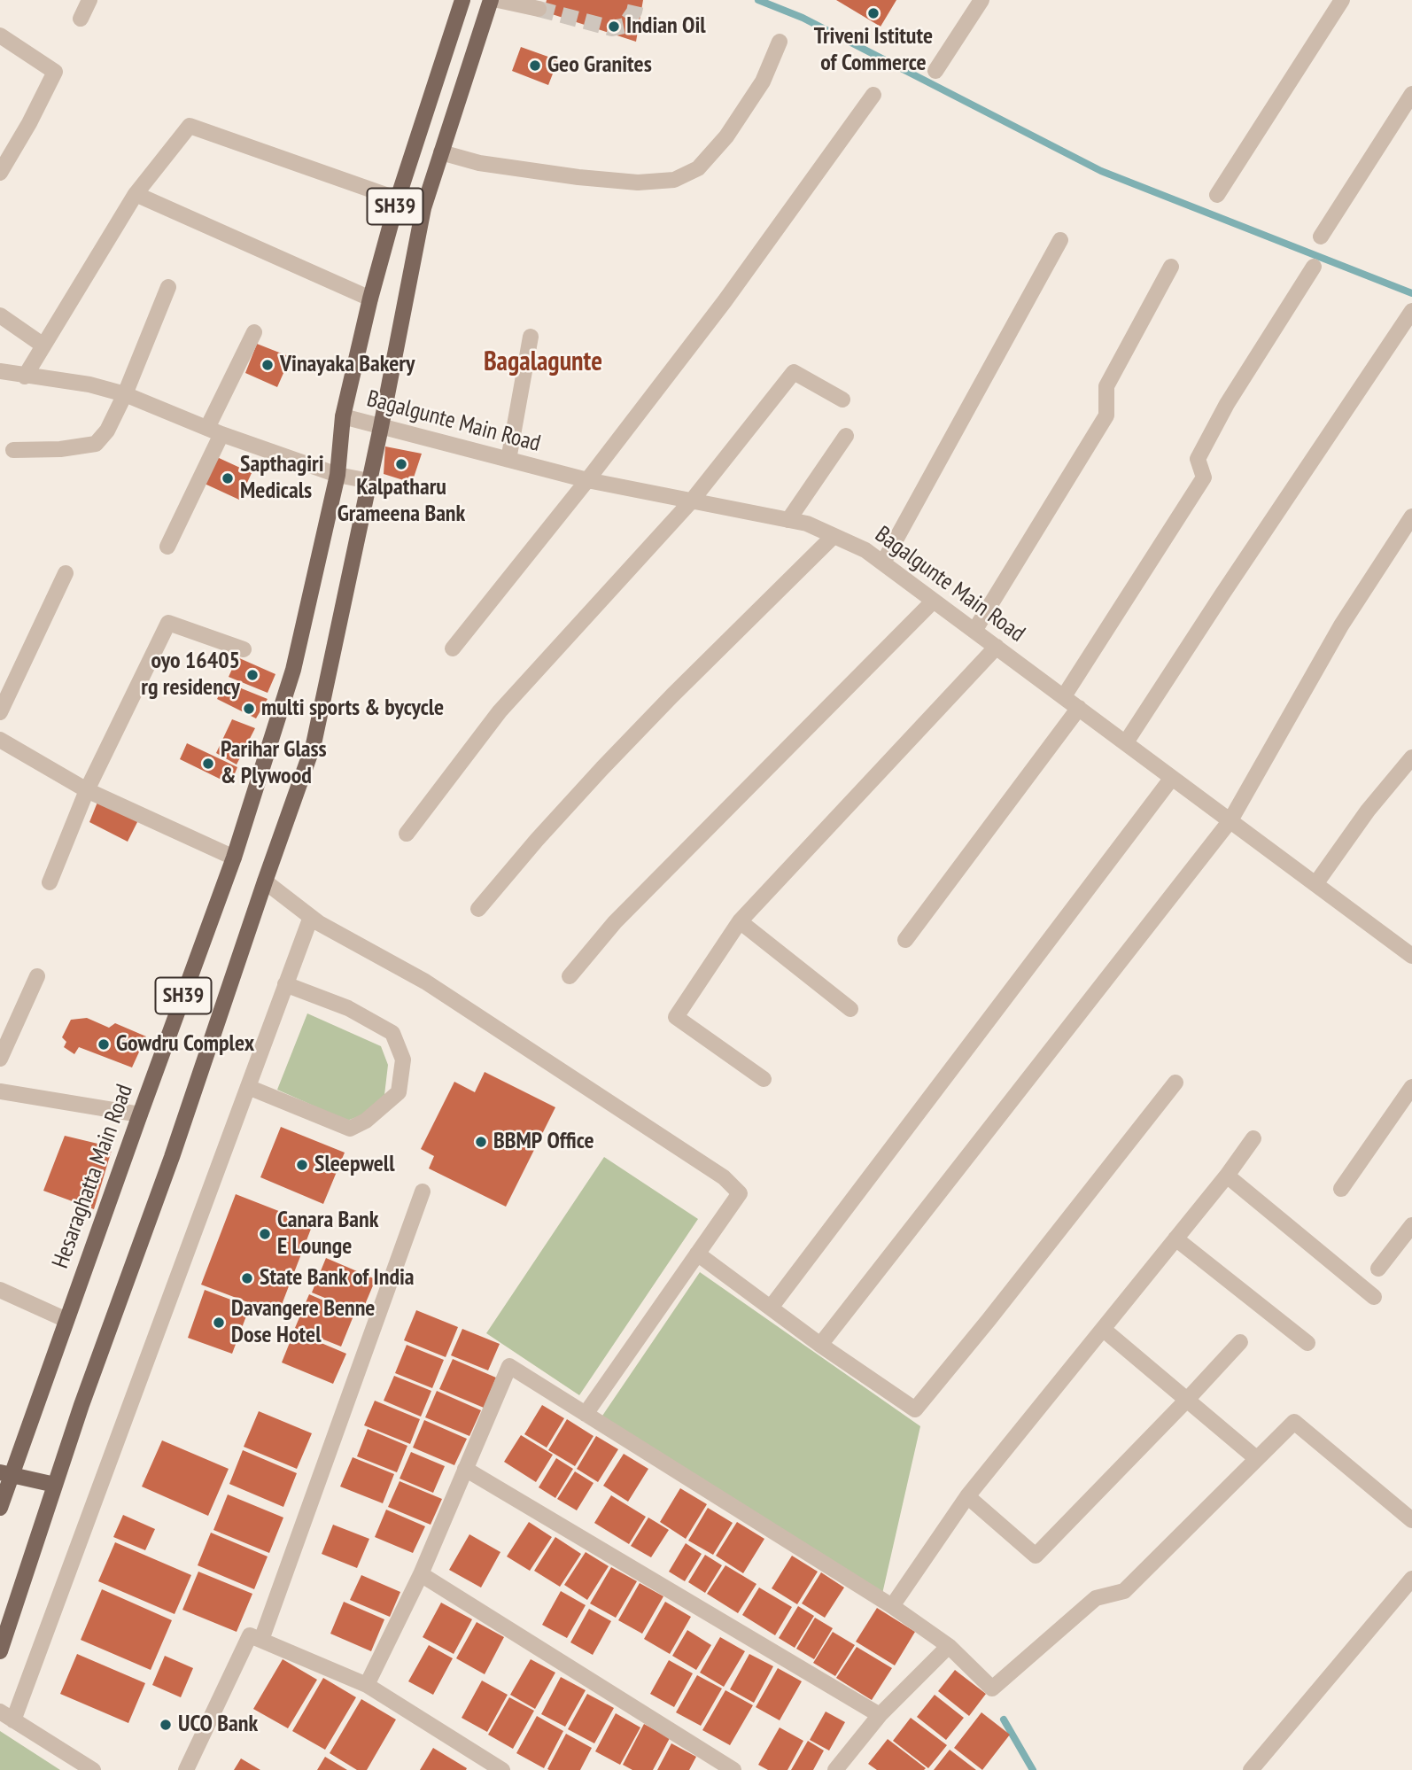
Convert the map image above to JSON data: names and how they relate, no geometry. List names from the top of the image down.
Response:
{
  "streets": {
    "main road": ["SH39", "Hesaraghatta Main Road"],
    "street": ["Bagalgunte Main Road"]
  },
  "crossings": [
    ["Bagalgunte Main Road", "Hesaraghatta Main Road"]
  ],
  "districts": ["Bagalagunte"],
  "places": [
    "Triveni Istitute of Commerce",
    "Indian Oil",
    "Geo Granites",
    "Vinayaka Bakery",
    "Kalpatharu Grameena Bank",
    "Sapthagiri Medicals",
    "oyo 16405 rg residency",
    "multi sports & bycycle",
    "Parihar Glass & Plywood",
    "Gowdru Complex",
    "BBMP Office",
    "Sleepwell",
    "Canara Bank E Lounge",
    "State Bank of India",
    "Davangere Benne Dose Hotel",
    "UCO Bank"
  ]
}
